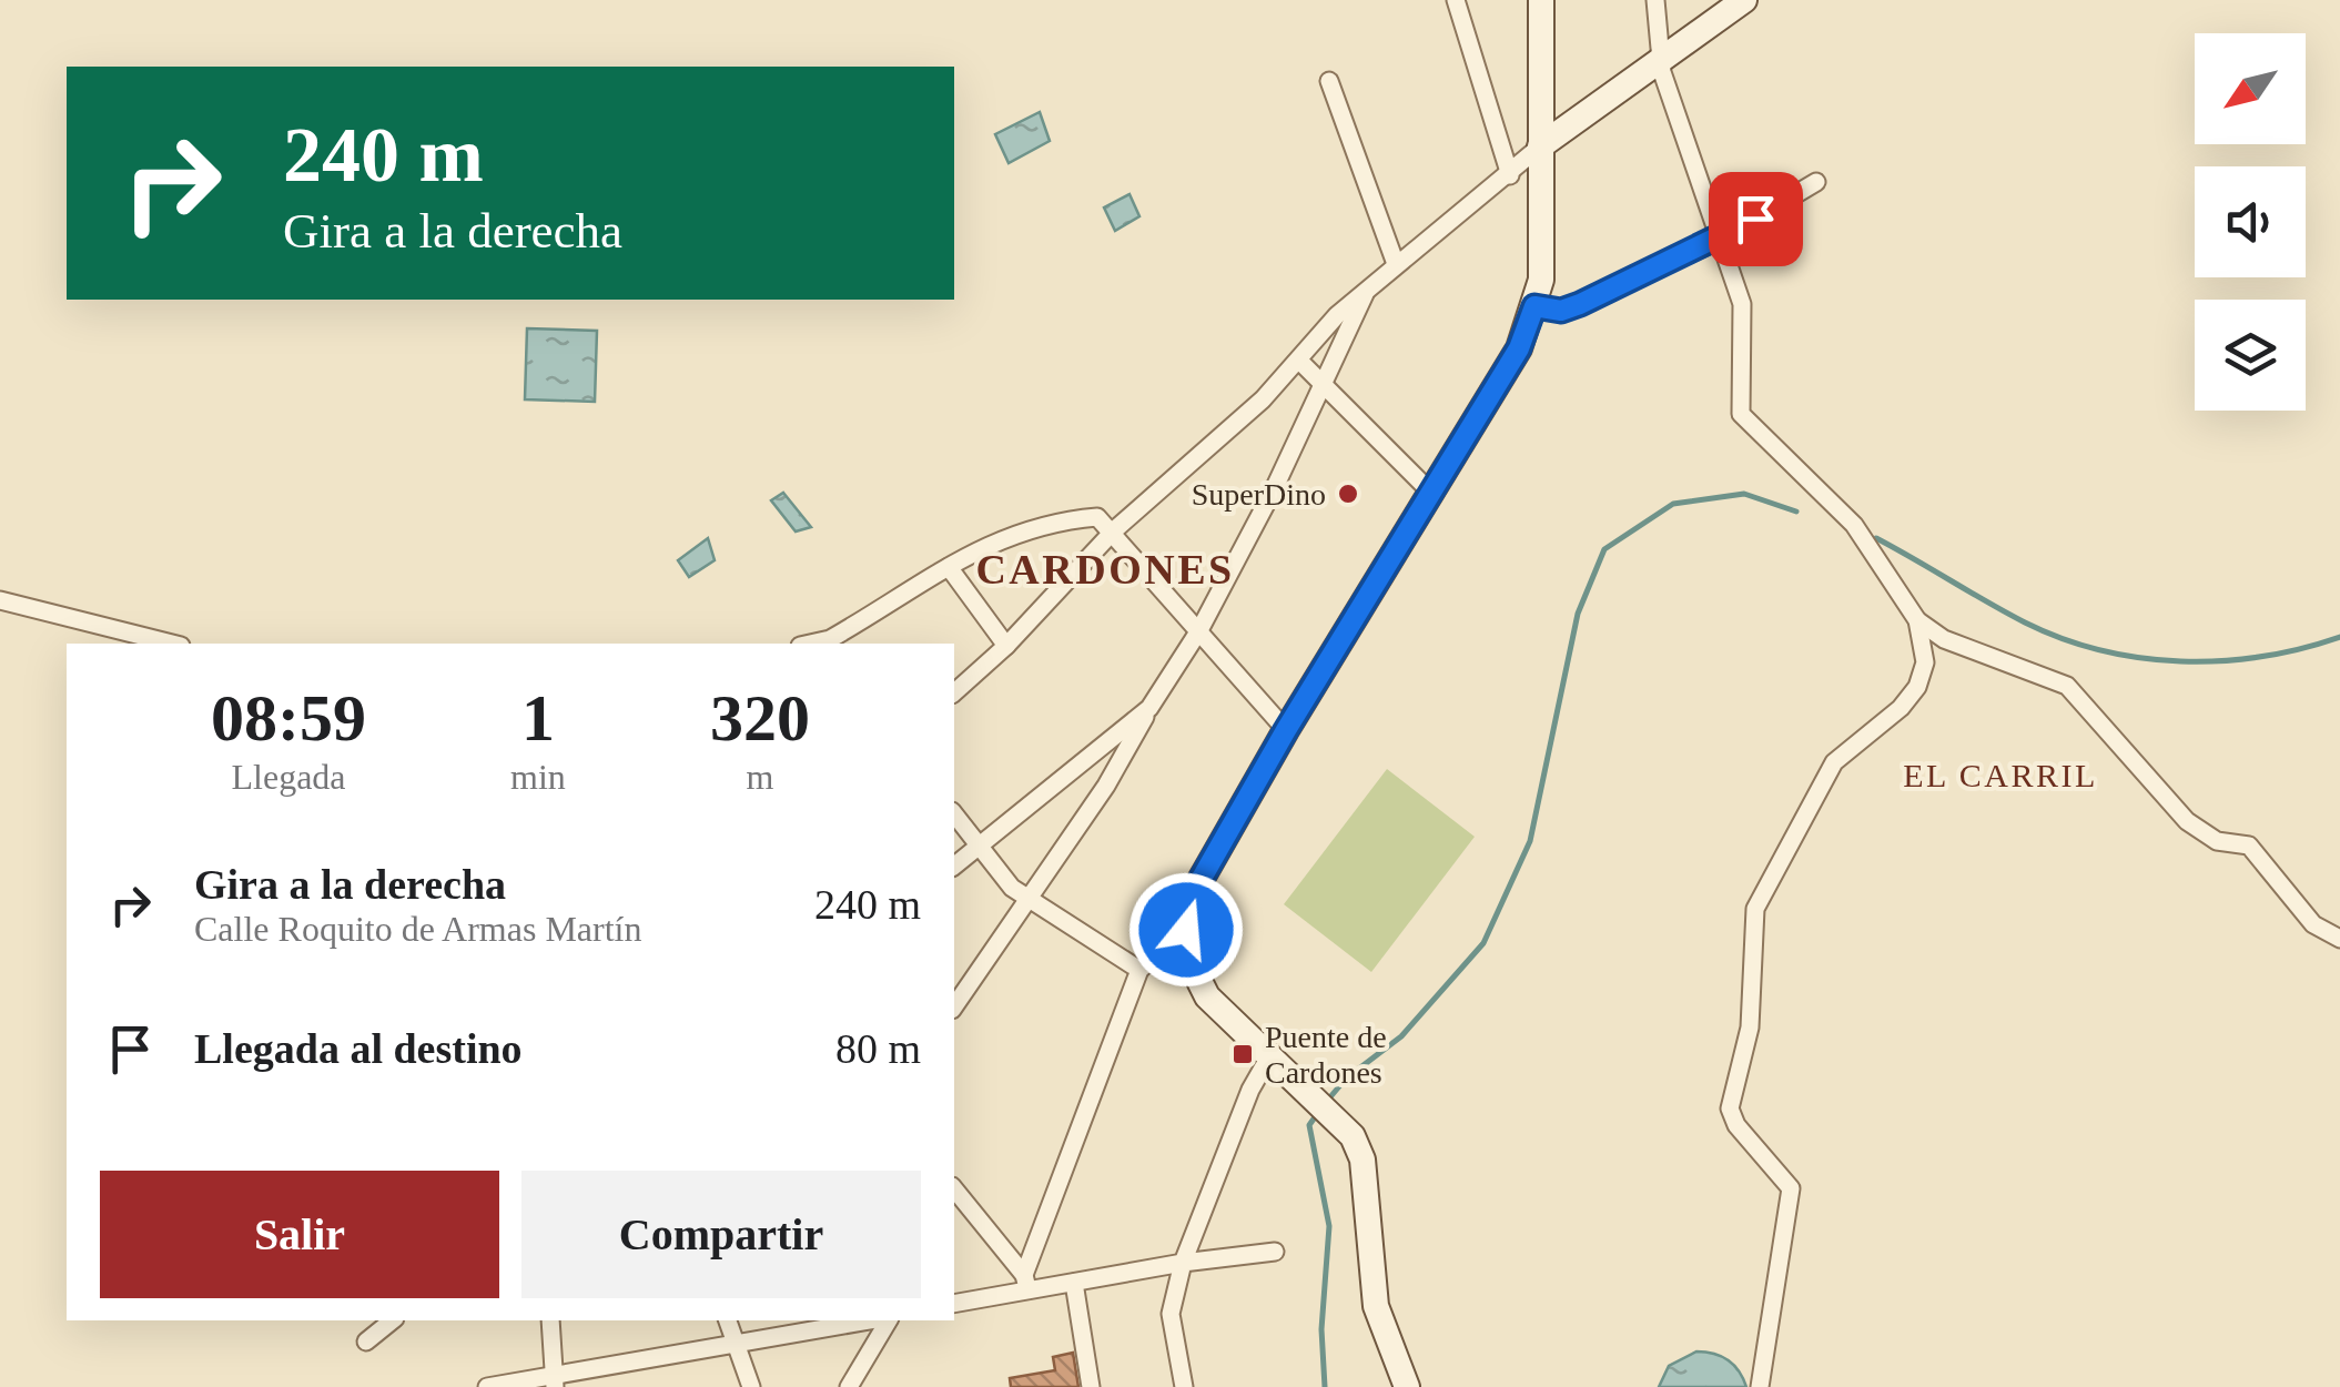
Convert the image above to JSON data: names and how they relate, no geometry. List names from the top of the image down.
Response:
{
  "districts": ["CARDONES", "EL CARRIL"],
  "places": {
    "other": ["SuperDino"],
    "transit": ["Puente de Cardones"]
  },
  "north": "bottom left",
  "page": {
    "turn": ["240 m", "Gira a la derecha"],
    "eta": [
      "08:59",
      "Llegada",
      "1",
      "min",
      "320",
      "m"
    ],
    "list": [
      {
        "name": "Gira a la derecha",
        "note": "Calle Roquito de Armas Martín",
        "value": "240 m"
      },
      {
        "name": "Llegada al destino",
        "value": "80 m"
      }
    ],
    "buttons": ["Salir", "Compartir"]
  }
}
